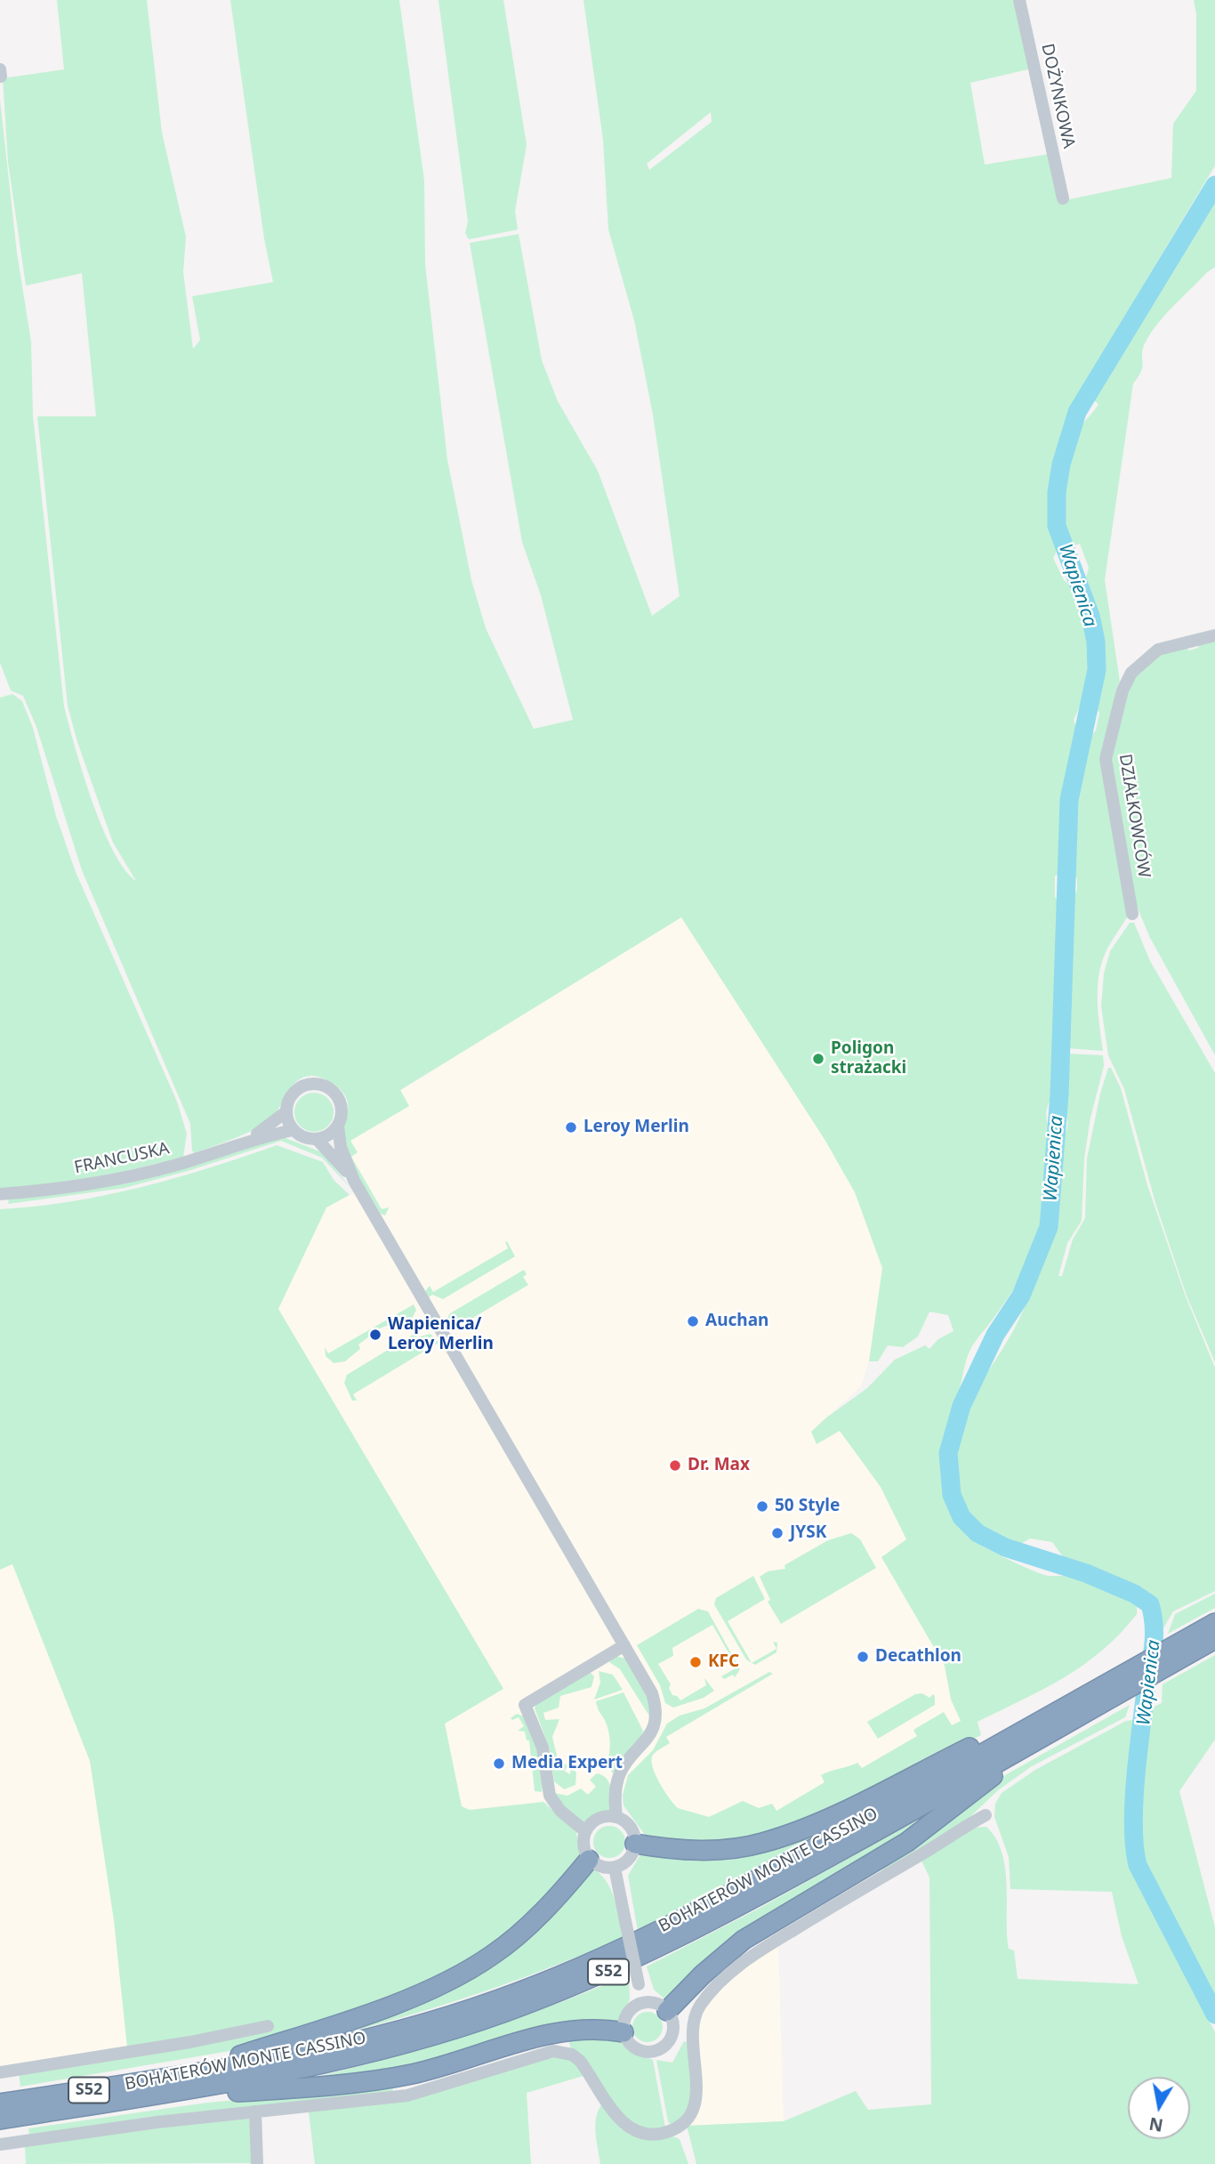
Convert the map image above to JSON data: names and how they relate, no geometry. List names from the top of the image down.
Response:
{
  "streets": {
    "highway": ["BOHATERÓW MONTE CASSINO", "S52"],
    "street": ["DOŻYNKOWA", "DZIAŁKOWCÓW", "FRANCUSKA"]
  },
  "water": ["Wapienica"],
  "places": [
    "Poligon strażacki",
    "Leroy Merlin",
    "Auchan",
    "Wapienica/ Leroy Merlin",
    "Dr. Max",
    "50 Style",
    "JYSK",
    "Decathlon",
    "KFC",
    "Media Expert"
  ],
  "north": "bottom"
}
